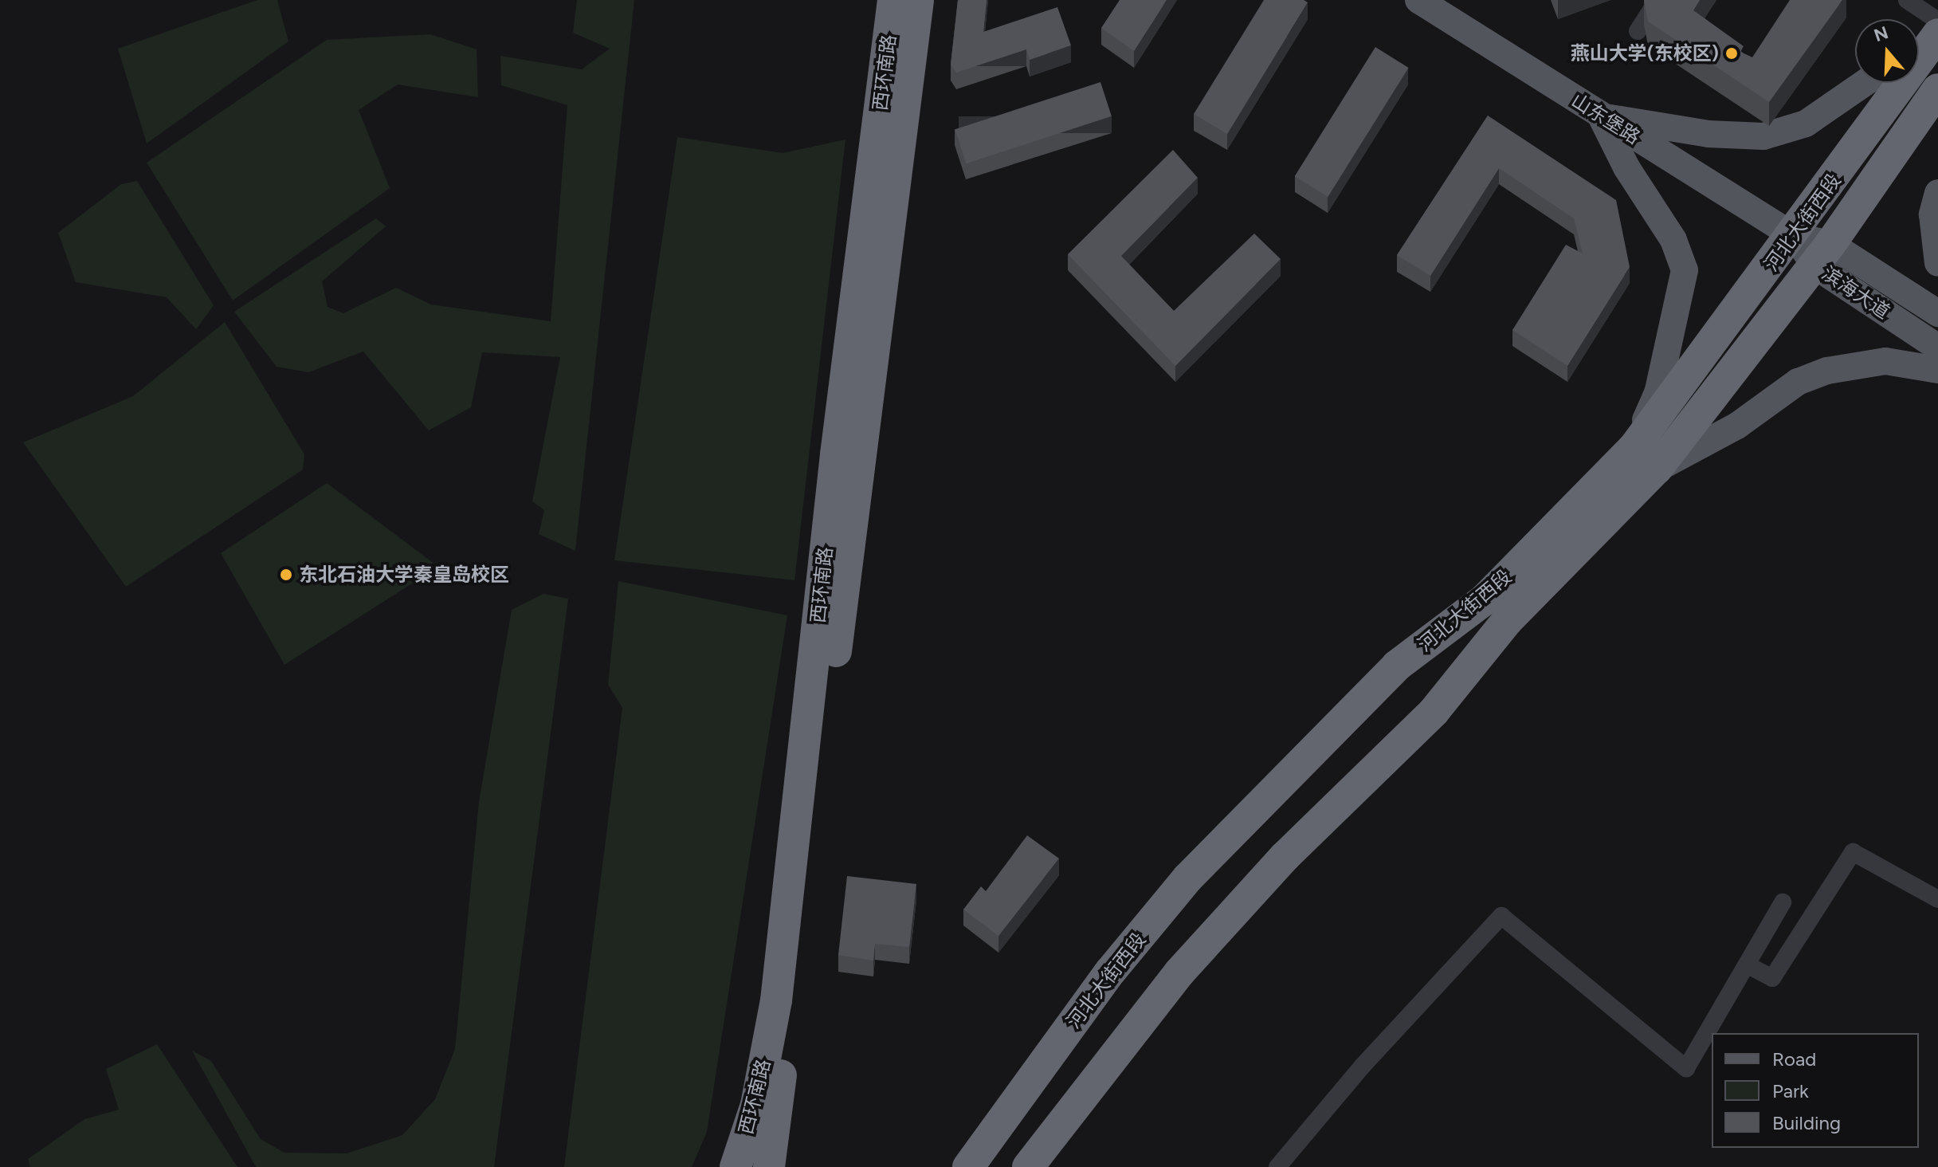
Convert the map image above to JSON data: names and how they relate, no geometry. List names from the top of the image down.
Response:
{
  "streets": {
    "highway": ["西环南路", "河北大街西段"],
    "main road": ["山东堡路", "滨海大道"]
  },
  "crossings": [
    ["山东堡路", "河北大街西段"],
    ["山东堡路", "滨海大道"],
    ["河北大街西段", "滨海大道"]
  ],
  "places": ["燕山大学(东校区)", "东北石油大学秦皇岛校区"],
  "legend": ["Road", "Park", "Building"],
  "north": "top"
}
